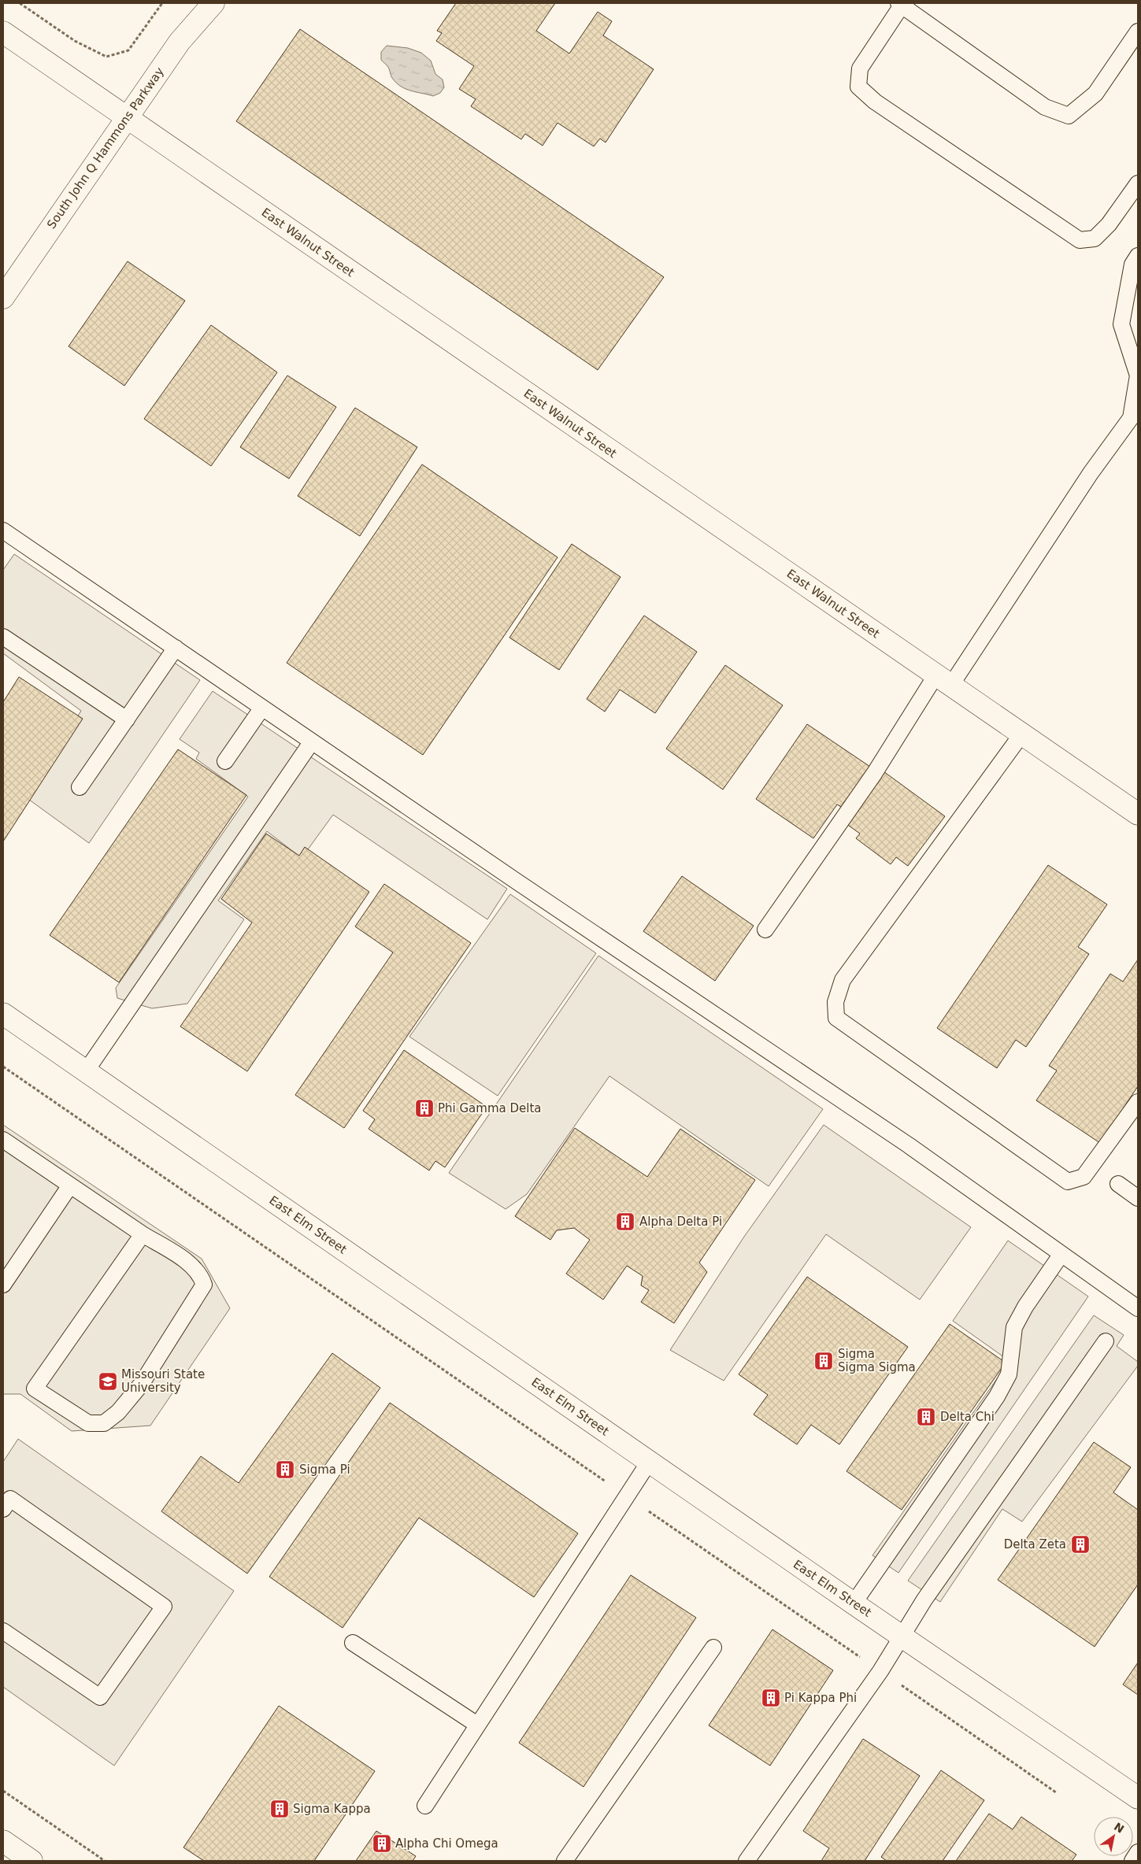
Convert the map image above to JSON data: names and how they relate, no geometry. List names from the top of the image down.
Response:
{
  "streets": {
    "street": ["South John Q Hammons Parkway", "East Walnut Street", "East Elm Street"]
  },
  "crossings": [
    ["South John Q Hammons Parkway", "East Walnut Street"]
  ],
  "places": {
    "building": [
      "Phi Gamma Delta",
      "Alpha Delta Pi",
      "Sigma Sigma Sigma",
      "Delta Chi",
      "Sigma Pi",
      "Delta Zeta",
      "Pi Kappa Phi",
      "Sigma Kappa",
      "Alpha Chi Omega"
    ],
    "school or university": ["Missouri State University"]
  },
  "north": "top right"
}
